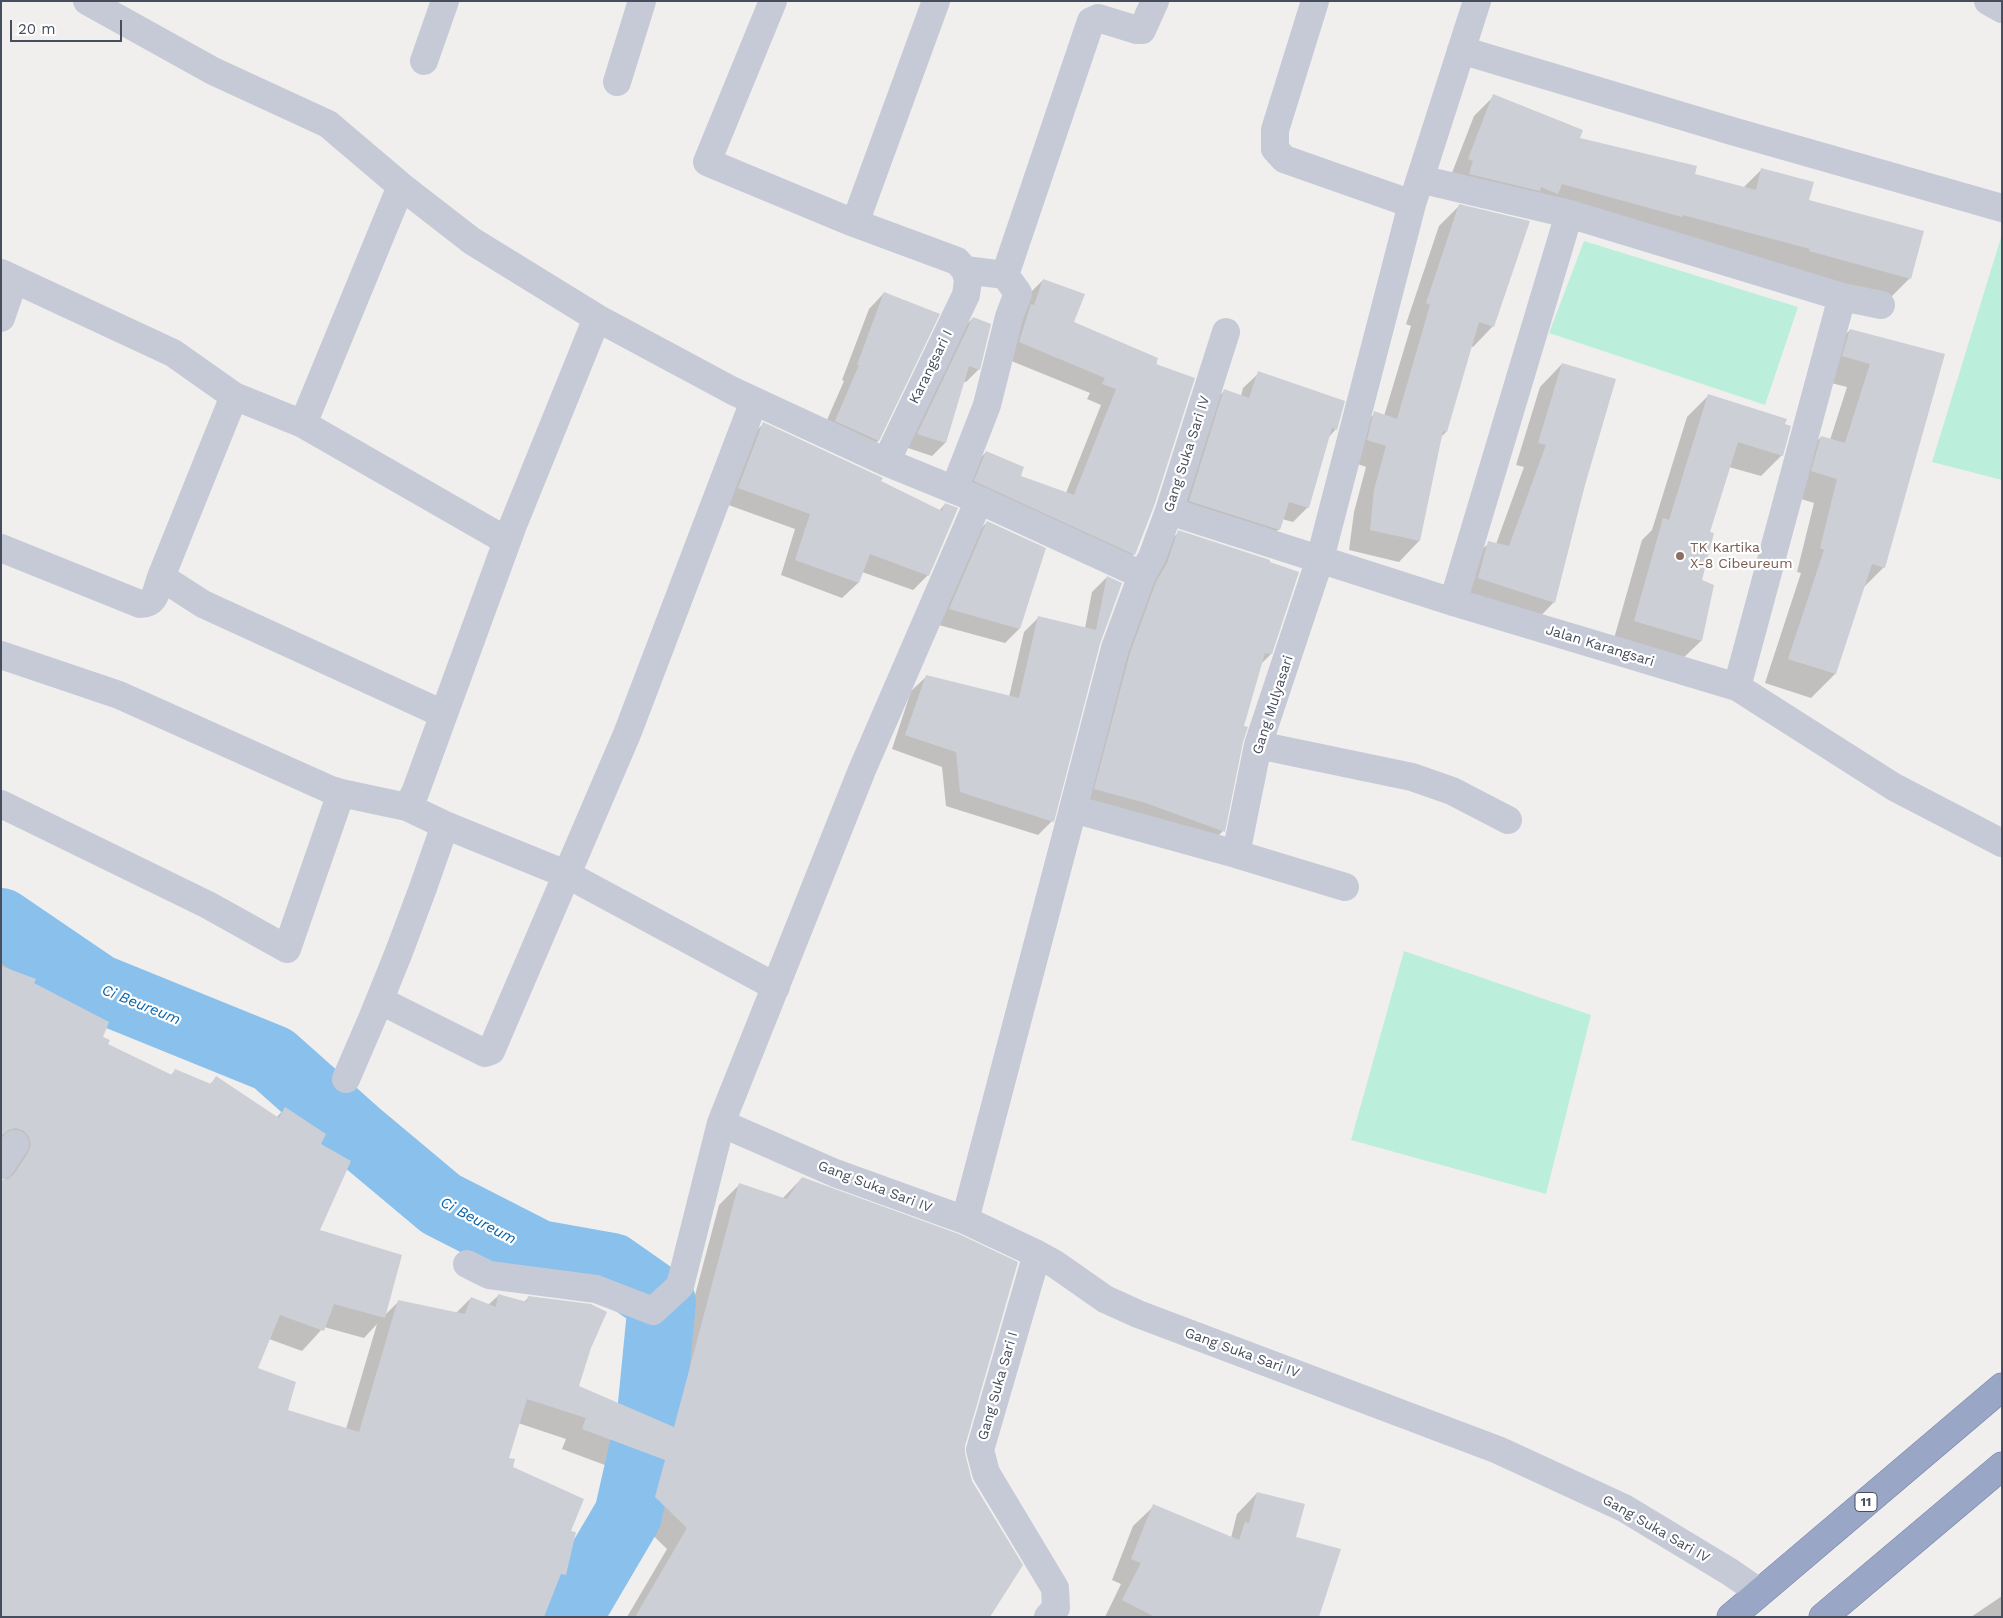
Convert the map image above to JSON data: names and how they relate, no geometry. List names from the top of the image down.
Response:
{
  "streets": {
    "highway": ["11"],
    "street": [
      "Karangsari I",
      "Gang Suka Sari IV",
      "Jalan Karangsari",
      "Gang Mulyasari",
      "Gang Suka Sari I"
    ]
  },
  "crossings": [
    ["Gang Suka Sari IV", "Jalan Karangsari"],
    ["Gang Suka Sari IV", "Gang Suka Sari I"],
    ["Gang Suka Sari IV", "11"],
    ["Jalan Karangsari", "Gang Mulyasari"]
  ],
  "water": ["Ci Beureum"],
  "places": ["TK Kartika X-8 Cibeureum"],
  "scale_bar": "20 m"
}
